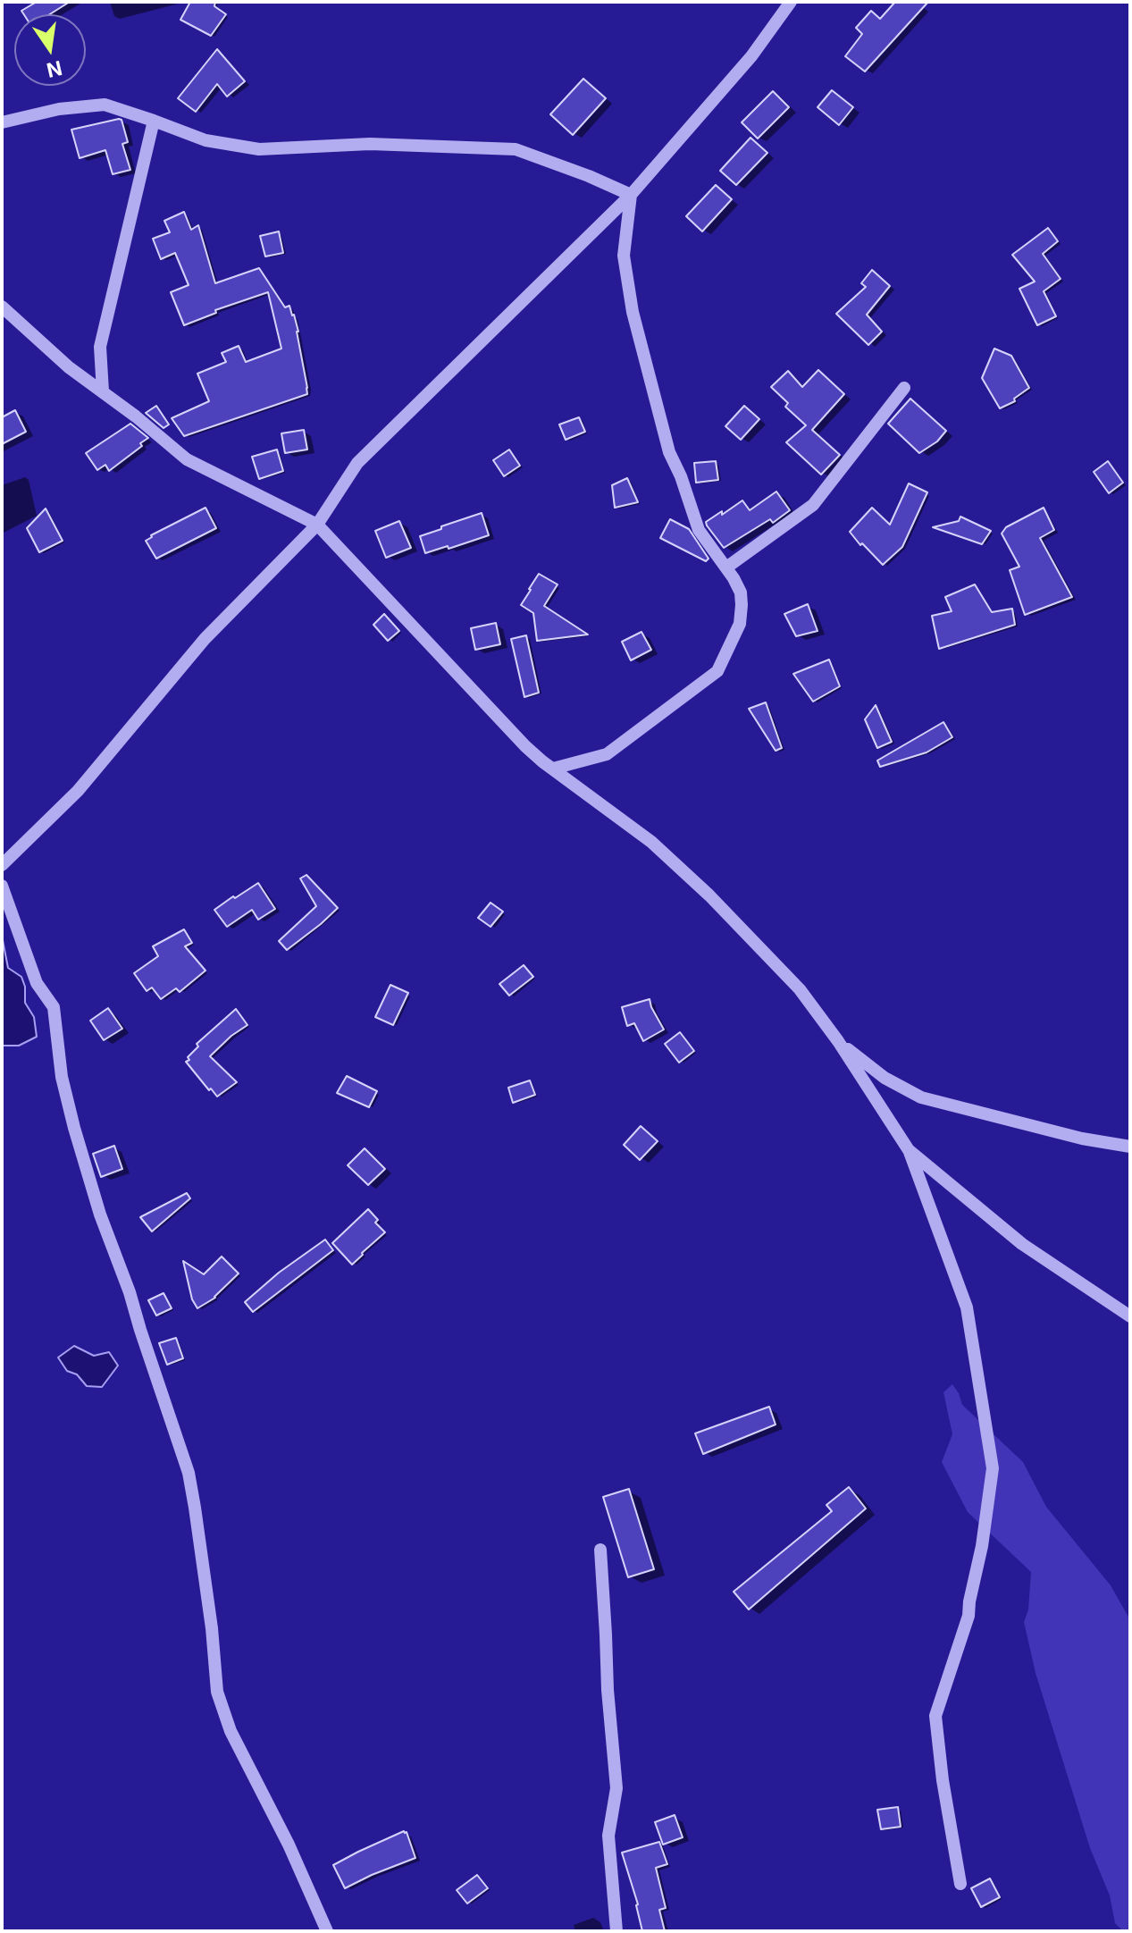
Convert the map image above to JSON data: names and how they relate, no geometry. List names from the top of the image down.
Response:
{
  "north": "bottom"
}
